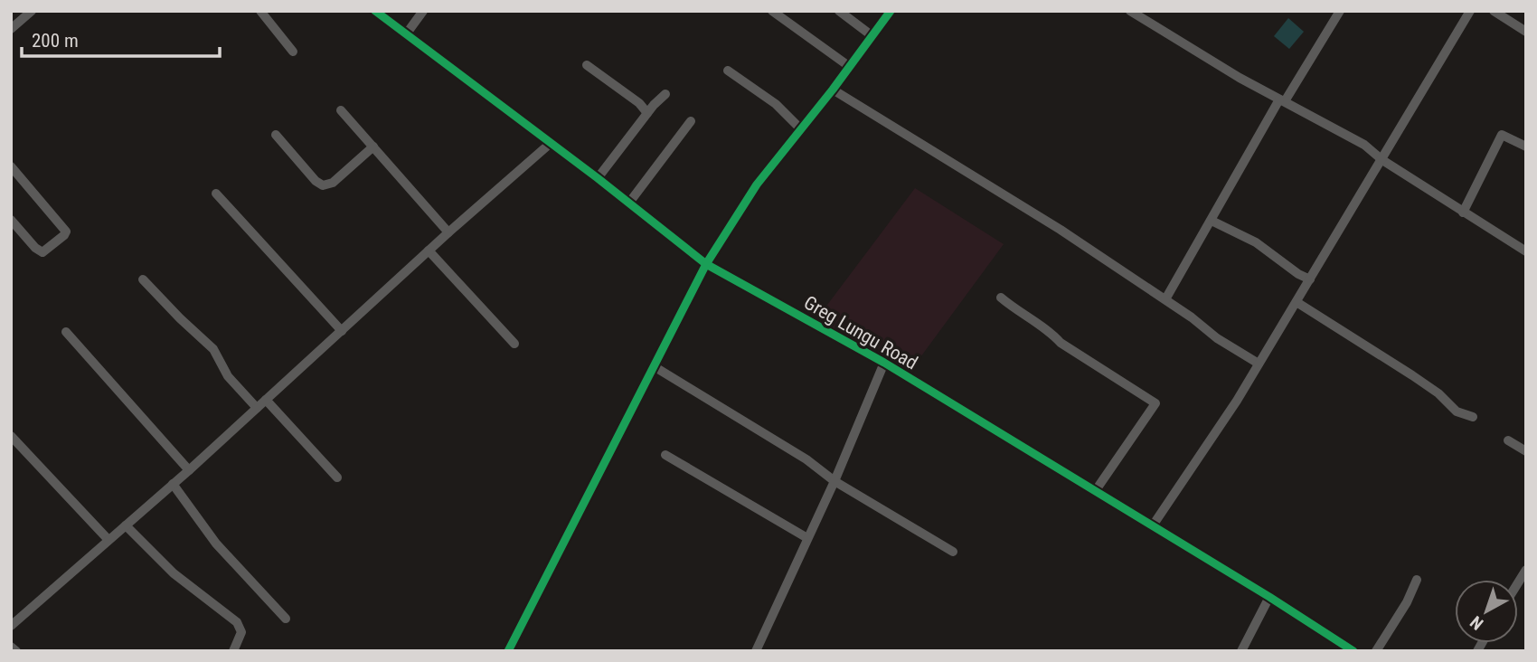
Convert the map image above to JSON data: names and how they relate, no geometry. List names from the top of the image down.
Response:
{
  "streets": {
    "street": ["Greg Lungu Road"]
  },
  "scale_bar": "200 m",
  "north": "bottom left"
}
